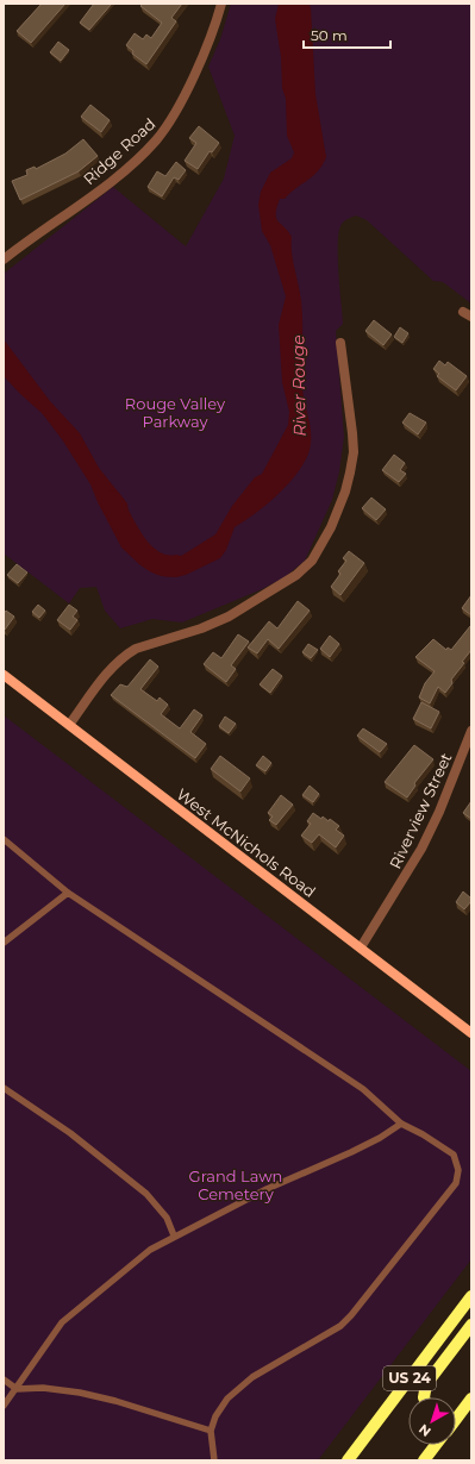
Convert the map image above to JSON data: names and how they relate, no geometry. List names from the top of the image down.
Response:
{
  "streets": {
    "main road": ["West McNichols Road", "US 24"],
    "street": ["Ridge Road", "Riverview Street"]
  },
  "crossings": [
    ["Riverview Street", "West McNichols Road"]
  ],
  "water": ["River Rouge"],
  "parks": ["Rouge Valley Parkway", "Grand Lawn Cemetery"],
  "scale_bar": "50 m",
  "north": "bottom left"
}
